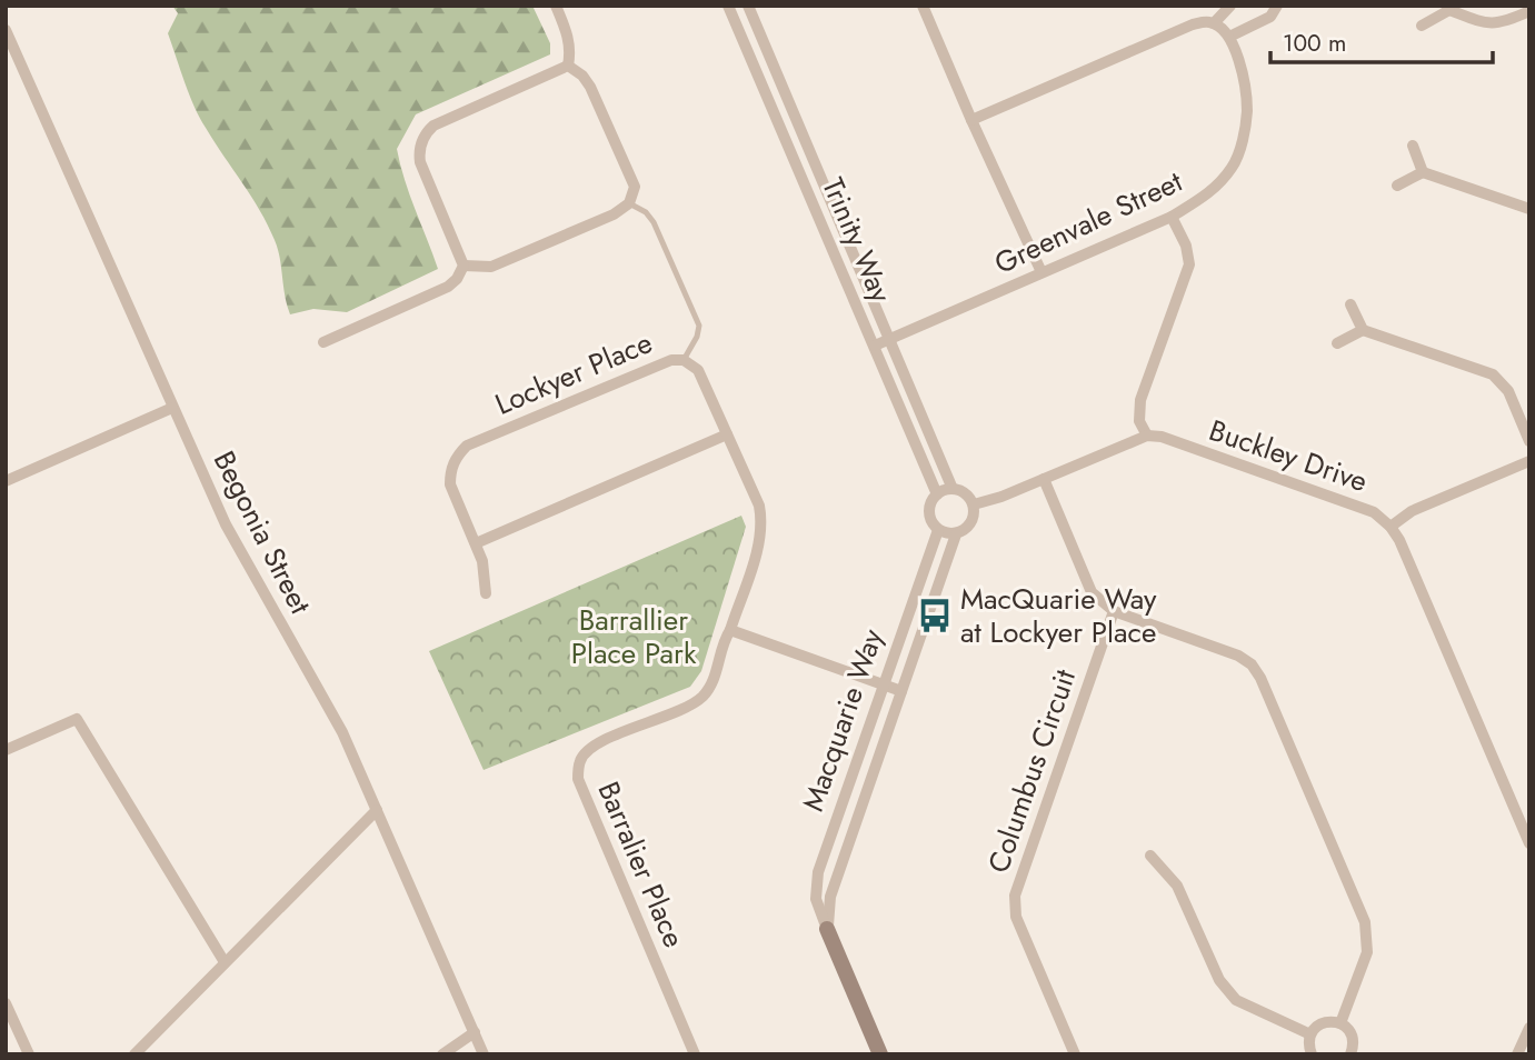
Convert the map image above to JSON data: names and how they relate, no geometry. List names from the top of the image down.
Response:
{
  "streets": {
    "street": [
      "Greenvale Street",
      "Trinity Way",
      "Lockyer Place",
      "Buckley Drive",
      "Begonia Street",
      "Macquarie Way",
      "Columbus Circuit",
      "Barralier Place"
    ]
  },
  "crossings": [
    ["Greenvale Street", "Trinity Way"],
    ["Trinity Way", "Macquarie Way"],
    ["Lockyer Place", "Barralier Place"]
  ],
  "parks": ["Barrallier Place Park"],
  "places": {
    "bus stop": ["MacQuarie Way at Lockyer Place"]
  },
  "scale_bar": "100 m"
}
